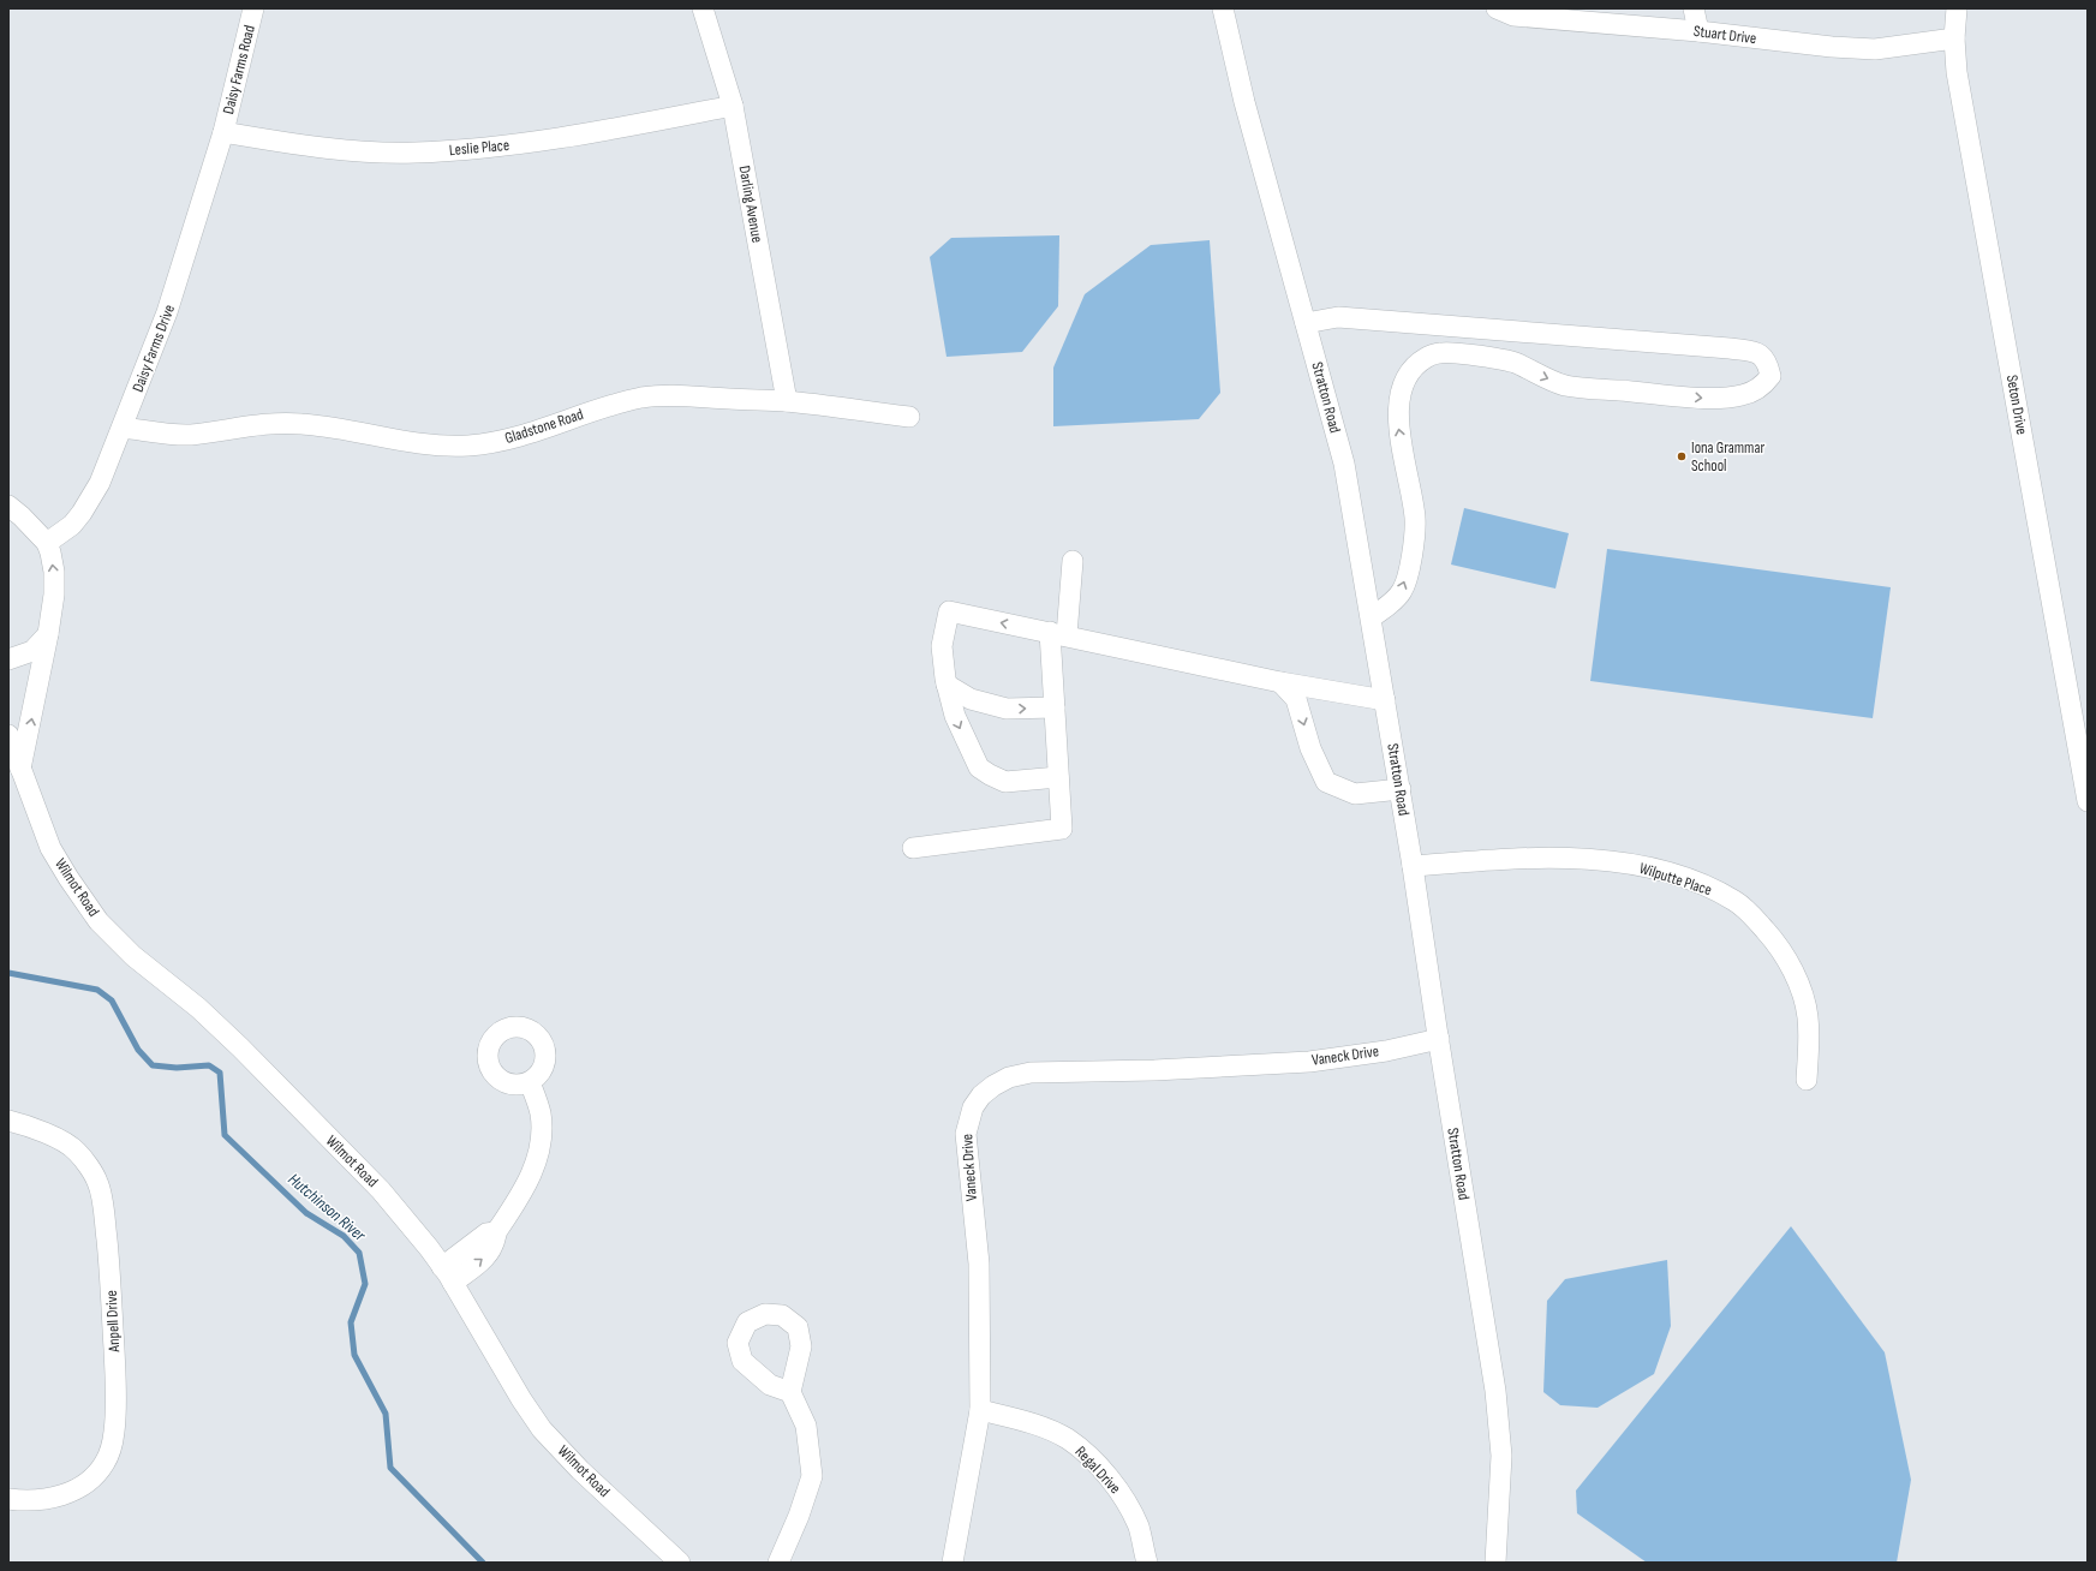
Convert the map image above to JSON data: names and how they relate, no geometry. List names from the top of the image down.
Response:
{
  "streets": {
    "street": [
      "Stuart Drive",
      "Daisy Farms Road",
      "Leslie Place",
      "Darling Avenue",
      "Daisy Farms Drive",
      "Stratton Road",
      "Seton Drive",
      "Gladstone Road",
      "Wilputte Place",
      "Wilmot Road",
      "Vaneck Drive",
      "Anpell Drive",
      "Regal Drive"
    ]
  },
  "crossings": [
    ["Stuart Drive", "Seton Drive"],
    ["Daisy Farms Road", "Leslie Place"],
    ["Daisy Farms Road", "Daisy Farms Drive"],
    ["Leslie Place", "Darling Avenue"],
    ["Leslie Place", "Daisy Farms Drive"],
    ["Darling Avenue", "Gladstone Road"],
    ["Daisy Farms Drive", "Gladstone Road"],
    ["Stratton Road", "Wilputte Place"],
    ["Stratton Road", "Vaneck Drive"],
    ["Vaneck Drive", "Regal Drive"]
  ],
  "water": ["Hutchinson River"],
  "places": ["Iona Grammar School"]
}
